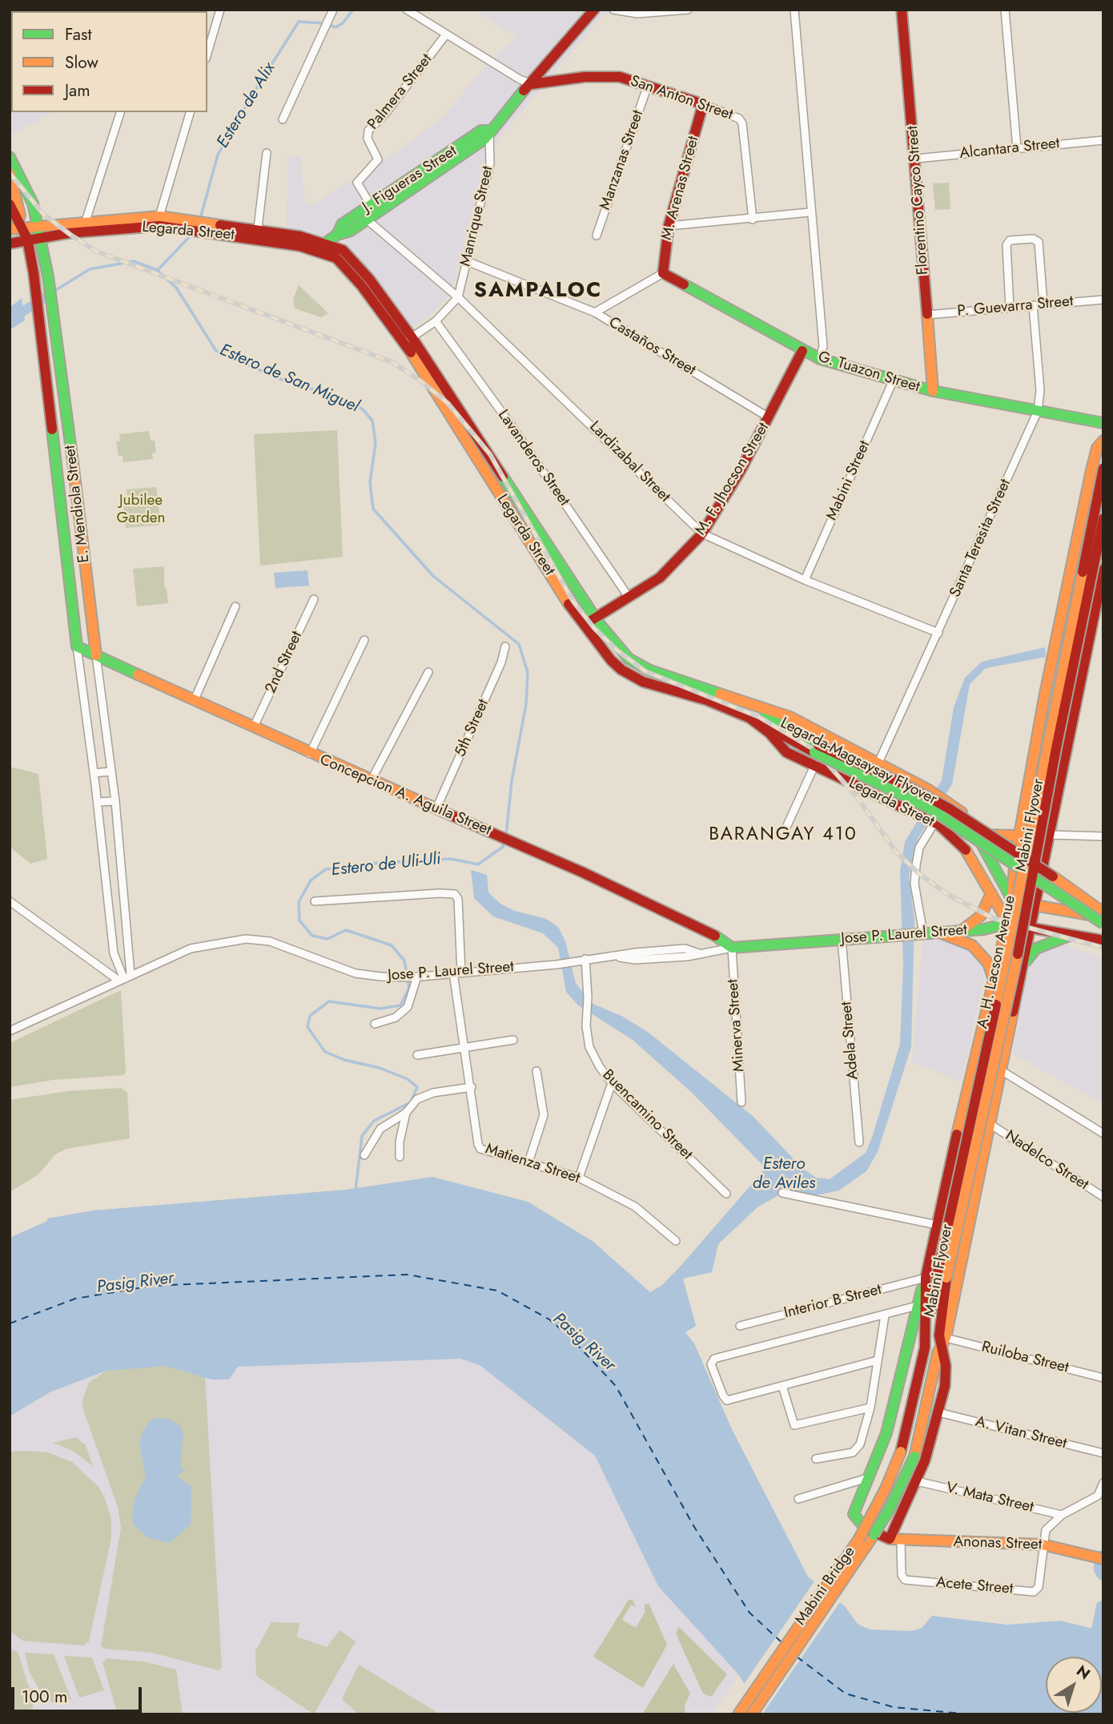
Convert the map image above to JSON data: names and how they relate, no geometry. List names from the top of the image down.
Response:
{
  "streets": {
    "main road": [
      "San Anton Street",
      "J. Figueras Street",
      "M. Arenas Street",
      "Florentino Cayco Street",
      "Legarda Street",
      "G. Tuazon Street",
      "M. F. Jhocson Street",
      "E. Mendiola Street",
      "Legarda-Magsaysay Flyover",
      "Concepcion A. Aguila Street",
      "Mabini Flyover",
      "Jose P. Laurel Street",
      "A. H. Lacson Avenue",
      "Anonas Street",
      "Mabini Bridge"
    ],
    "street": [
      "Palmera Street",
      "Alcantara Street",
      "Manzanas Street",
      "Manrique Street",
      "P. Guevarra Street",
      "Castaños Street",
      "Lavanderos Street",
      "Lardizabal Street",
      "Mabini Street",
      "Santa Teresita Street",
      "2nd Street",
      "5th Street",
      "Minerva Street",
      "Adela Street",
      "Buencamino Street",
      "Nadelco Street",
      "Matienza Street",
      "Interior B Street",
      "Ruiloba Street",
      "A. Vitan Street",
      "V. Mata Street",
      "Acete Street"
    ]
  },
  "crossings": [
    ["Palmera Street", "J. Figueras Street"],
    ["San Anton Street", "Manzanas Street"],
    ["San Anton Street", "J. Figueras Street"],
    ["San Anton Street", "M. Arenas Street"],
    ["Alcantara Street", "Florentino Cayco Street"],
    ["J. Figueras Street", "Manrique Street"],
    ["J. Figueras Street", "Legarda Street"],
    ["J. Figueras Street", "Lardizabal Street"],
    ["M. Arenas Street", "G. Tuazon Street"],
    ["Florentino Cayco Street", "P. Guevarra Street"],
    ["Florentino Cayco Street", "G. Tuazon Street"],
    ["Manrique Street", "Legarda Street"],
    ["Manrique Street", "Castaños Street"],
    ["Manrique Street", "Lavanderos Street"],
    ["Manrique Street", "Lardizabal Street"],
    ["Legarda Street", "M. F. Jhocson Street"],
    ["Legarda Street", "E. Mendiola Street"],
    ["Legarda Street", "Santa Teresita Street"],
    ["Legarda Street", "Legarda-Magsaysay Flyover"],
    ["Legarda Street", "Jose P. Laurel Street"],
    ["Legarda Street", "A. H. Lacson Avenue"],
    ["P. Guevarra Street", "Santa Teresita Street"],
    ["Castaños Street", "M. F. Jhocson Street"],
    ["G. Tuazon Street", "M. F. Jhocson Street"],
    ["G. Tuazon Street", "Mabini Street"],
    ["G. Tuazon Street", "Santa Teresita Street"],
    ["Lavanderos Street", "M. F. Jhocson Street"],
    ["Lardizabal Street", "M. F. Jhocson Street"],
    ["Lardizabal Street", "Mabini Street"],
    ["Lardizabal Street", "Santa Teresita Street"],
    ["E. Mendiola Street", "Concepcion A. Aguila Street"],
    ["E. Mendiola Street", "Jose P. Laurel Street"],
    ["2nd Street", "Concepcion A. Aguila Street"],
    ["5th Street", "Concepcion A. Aguila Street"],
    ["Concepcion A. Aguila Street", "Jose P. Laurel Street"],
    ["Concepcion A. Aguila Street", "Minerva Street"],
    ["Mabini Flyover", "A. H. Lacson Avenue"],
    ["Mabini Flyover", "Ruiloba Street"],
    ["Jose P. Laurel Street", "A. H. Lacson Avenue"],
    ["Jose P. Laurel Street", "Minerva Street"],
    ["Jose P. Laurel Street", "Adela Street"],
    ["Jose P. Laurel Street", "Buencamino Street"],
    ["Jose P. Laurel Street", "Matienza Street"],
    ["A. H. Lacson Avenue", "Nadelco Street"],
    ["A. H. Lacson Avenue", "Interior B Street"],
    ["A. H. Lacson Avenue", "Ruiloba Street"],
    ["A. H. Lacson Avenue", "Mabini Bridge"],
    ["Anonas Street", "Acete Street"]
  ],
  "districts": ["SAMPALOC", "BARANGAY 410"],
  "water": [
    "Estero de Alix",
    "Estero de San Miguel",
    "Estero de Uli-Uli",
    "Estero de Aviles",
    "Pasig River"
  ],
  "parks": ["Jubilee Garden"],
  "legend": ["Fast", "Slow", "Jam"],
  "scale_bar": "100 m",
  "north": "top right"
}
